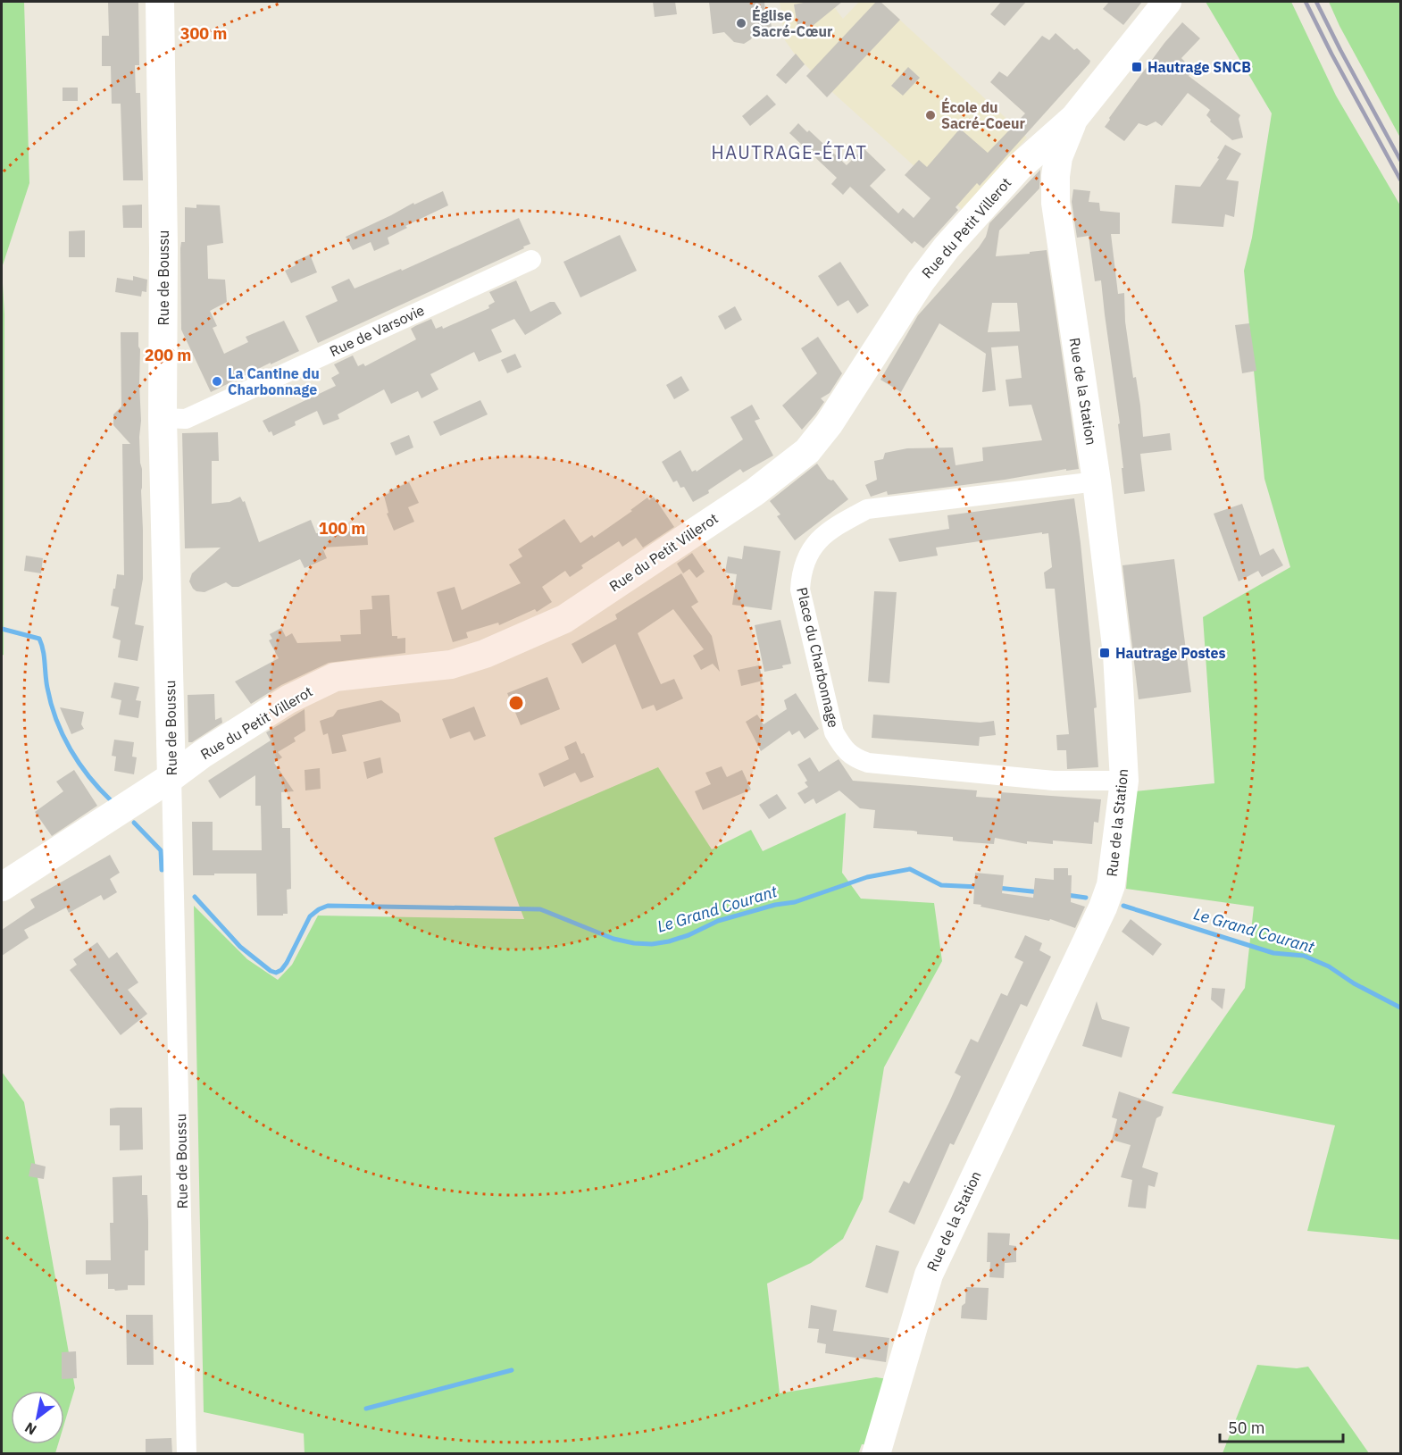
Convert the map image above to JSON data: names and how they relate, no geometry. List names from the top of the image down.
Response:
{
  "streets": {
    "street": [
      "Rue du Petit Villerot",
      "Rue de Boussu",
      "Rue de Varsovie",
      "Rue de la Station",
      "Place du Charbonnage"
    ]
  },
  "crossings": [
    ["Rue du Petit Villerot", "Rue de Boussu"],
    ["Rue du Petit Villerot", "Rue de la Station"],
    ["Rue de Boussu", "Rue de Varsovie"],
    ["Rue de la Station", "Place du Charbonnage"]
  ],
  "districts": ["HAUTRAGE-ÉTAT"],
  "water": ["Le Grand Courant"],
  "places": {
    "other": ["Église Sacré-Cœur", "École du Sacré-Coeur", "La Cantine du Charbonnage"],
    "transit": ["Hautrage SNCB", "Hautrage Postes"]
  },
  "scale_bar": "50 m",
  "north": "bottom left",
  "rings": ["300 m", "200 m", "100 m"]
}
